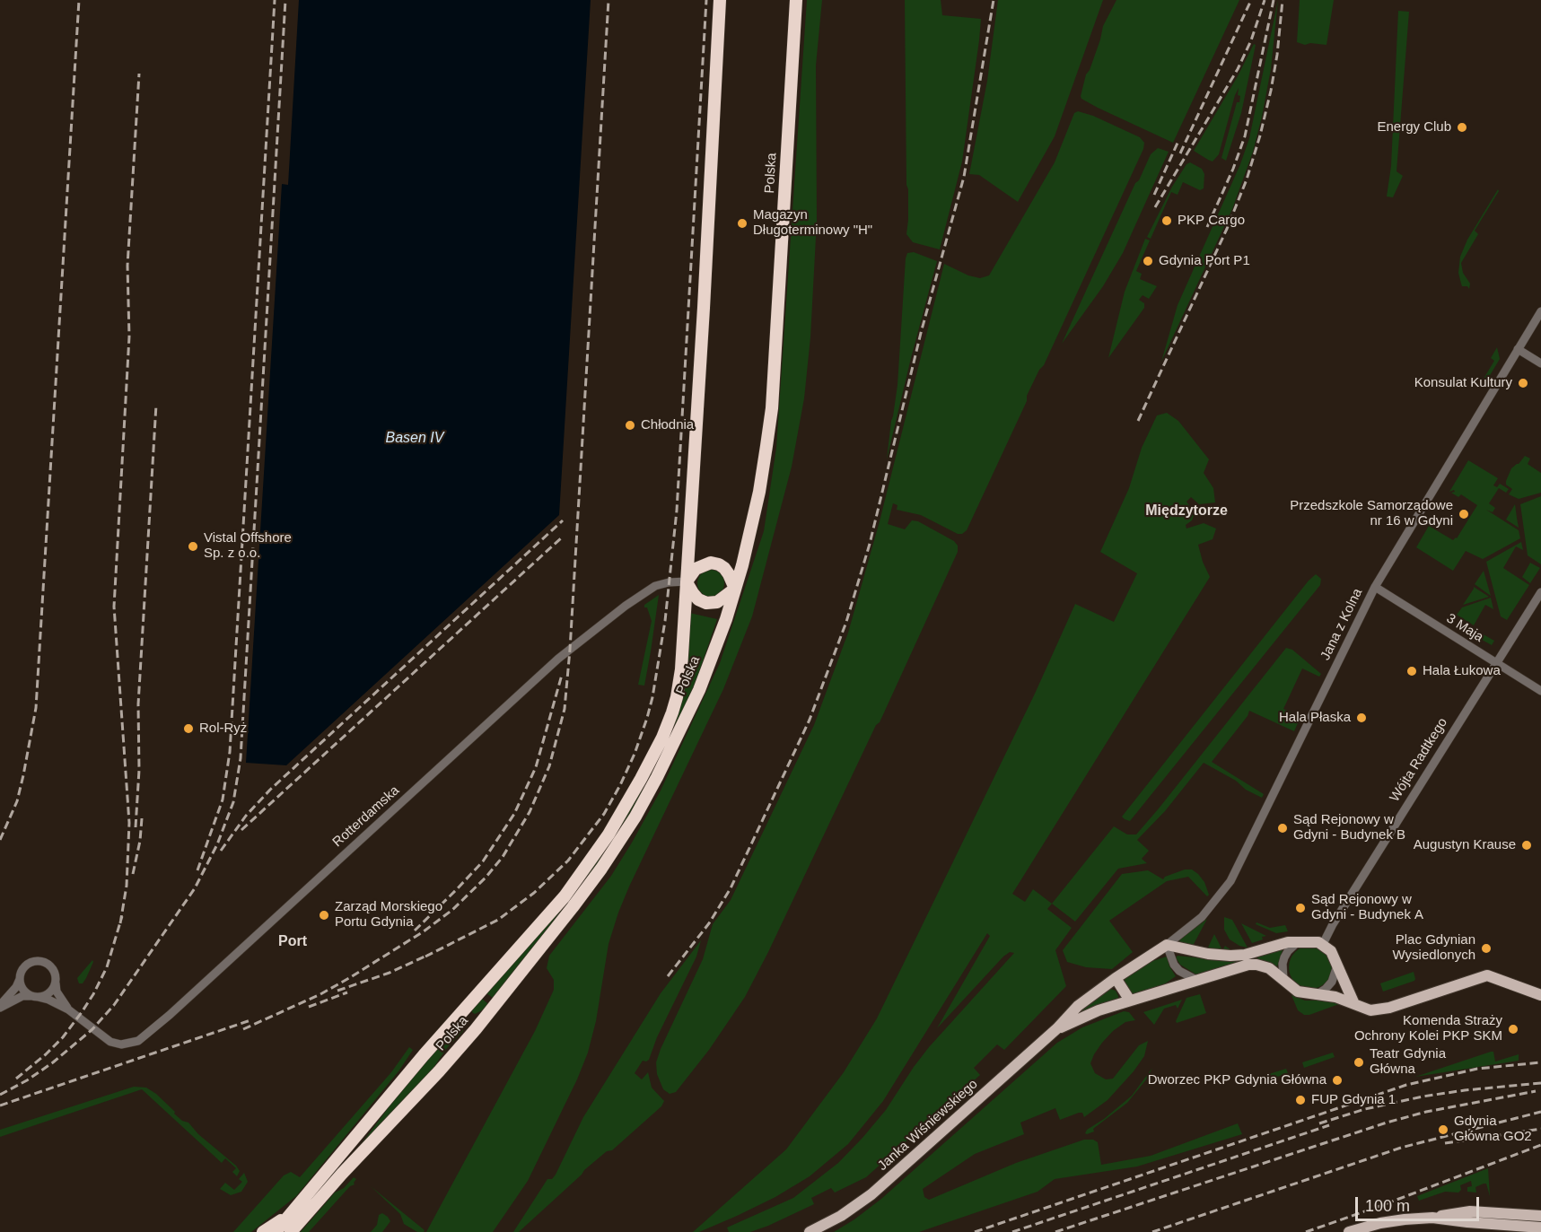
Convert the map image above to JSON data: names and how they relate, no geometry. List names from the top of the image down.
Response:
{
  "streets": {
    "highway": ["Polska"],
    "main road": ["Janka Wiśniewskiego"],
    "street": [
      "Jana z Kolna",
      "3 Maja",
      "Wójta Radtkego",
      "Rotterdamska"
    ]
  },
  "crossings": [
    ["Polska", "Rotterdamska"],
    ["Jana z Kolna", "3 Maja"],
    ["Jana z Kolna", "Janka Wiśniewskiego"],
    ["3 Maja", "Wójta Radtkego"],
    ["Wójta Radtkego", "Janka Wiśniewskiego"]
  ],
  "districts": ["Międzytorze", "Port"],
  "water": ["Basen IV"],
  "places": [
    "Energy Club",
    "PKP Cargo",
    "Magazyn Długoterminowy \"H\"",
    "Gdynia Port P1",
    "Konsulat Kultury",
    "Chłodnia",
    "Przedszkole Samorządowe nr 16 w Gdyni",
    "Vistal Offshore Sp. z o.o.",
    "Hala Łukowa",
    "Hala Płaska",
    "Rol-Ryż",
    "Sąd Rejonowy w Gdyni - Budynek B",
    "Augustyn Krause",
    "Sąd Rejonowy w Gdyni - Budynek A",
    "Zarząd Morskiego Portu Gdynia",
    "Plac Gdynian Wysiedlonych",
    "Komenda Straży Ochrony Kolei PKP SKM",
    "Teatr Gdynia Główna",
    "Dworzec PKP Gdynia Główna",
    "FUP Gdynia 1",
    "Gdynia Główna GO2"
  ],
  "scale_bar": "100 m"
}
